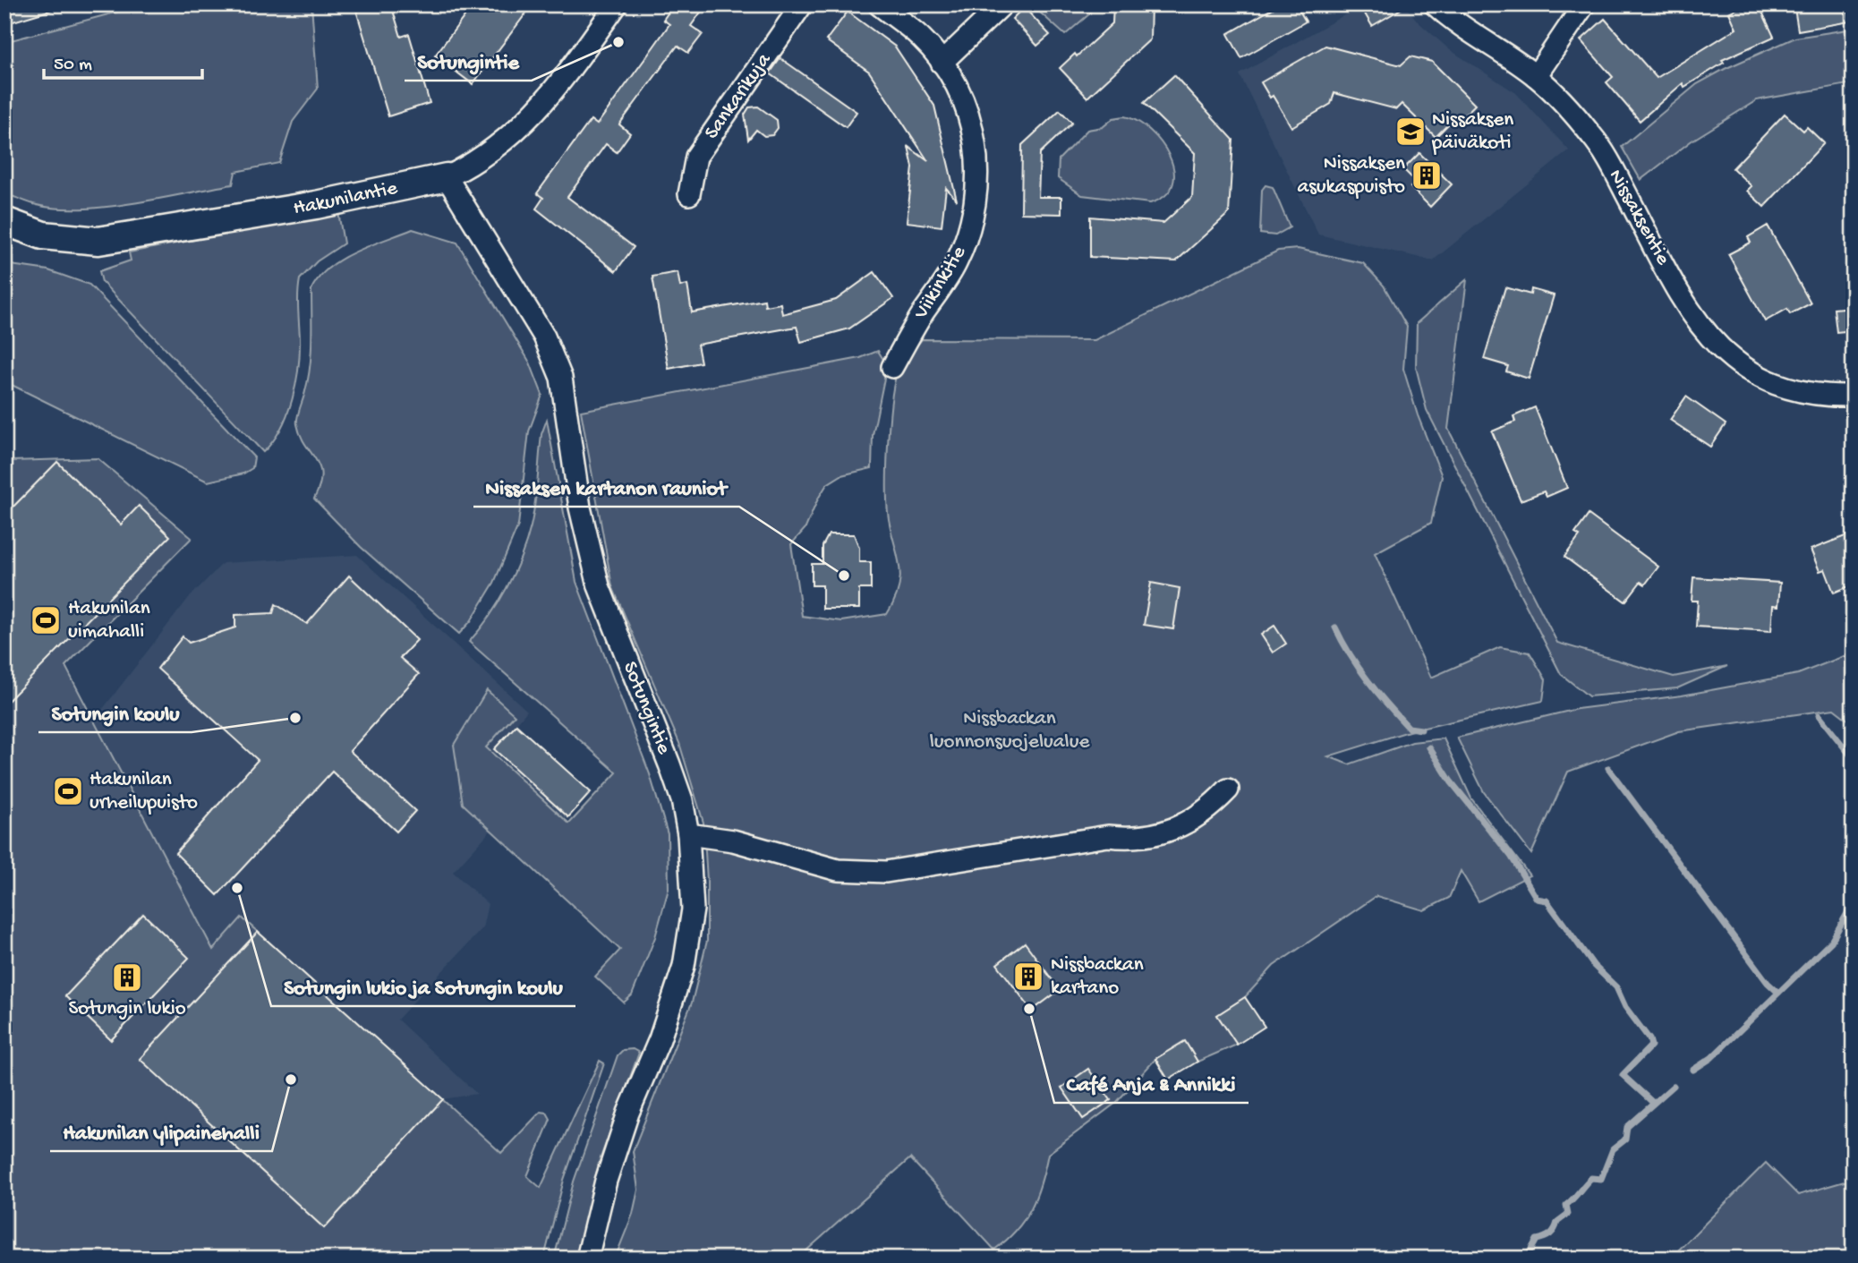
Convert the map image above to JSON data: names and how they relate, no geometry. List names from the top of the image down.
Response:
{
  "streets": {
    "main road": ["Hakunilantie"],
    "street": [
      "Sankarikuja",
      "Nissaksentie",
      "Viikinkitie",
      "Sotungintie"
    ]
  },
  "crossings": [
    ["Hakunilantie", "Sotungintie"]
  ],
  "parks": ["Nissbackan luonnonsuojelualue"],
  "places": {
    "other": [
      "Sotungintie",
      "Nissaksen kartanon rauniot",
      "Sotungin koulu",
      "Sotungin lukio ja Sotungin koulu",
      "Café Anja & Annikki",
      "Hakunilan ylipainehalli"
    ],
    "school or university": ["Nissaksen päiväkoti"],
    "building": ["Nissaksen asukaspuisto", "Nissbackan kartano", "Sotungin lukio"],
    "sports": ["Hakunilan uimahalli", "Hakunilan urheilupuisto"]
  },
  "scale_bar": "50 m"
}
